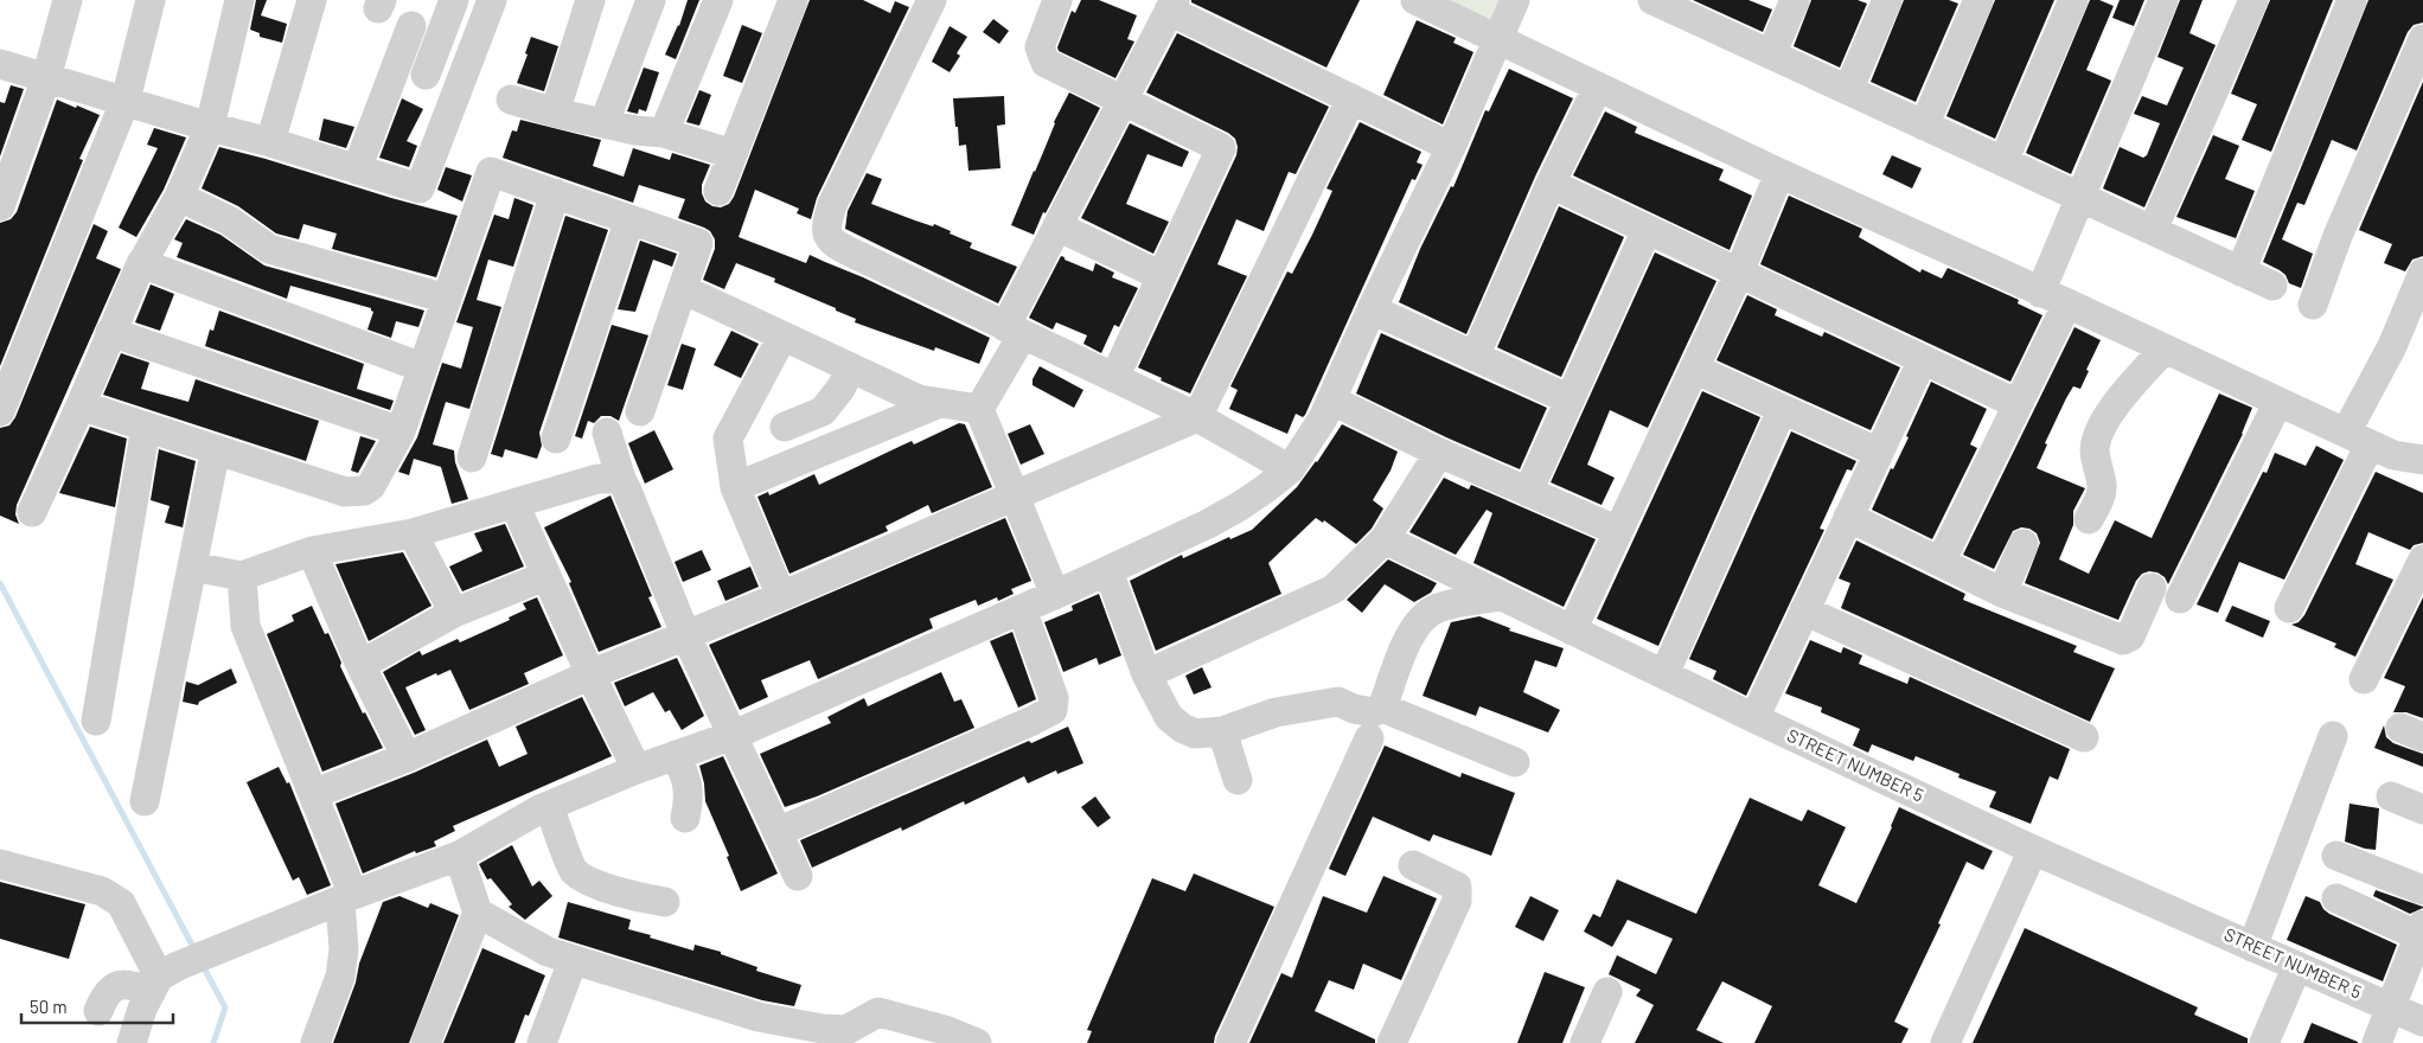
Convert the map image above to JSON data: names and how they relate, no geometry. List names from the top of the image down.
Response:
{
  "streets": {
    "street": ["STREET NUMBER 5"]
  },
  "scale_bar": "50 m"
}
